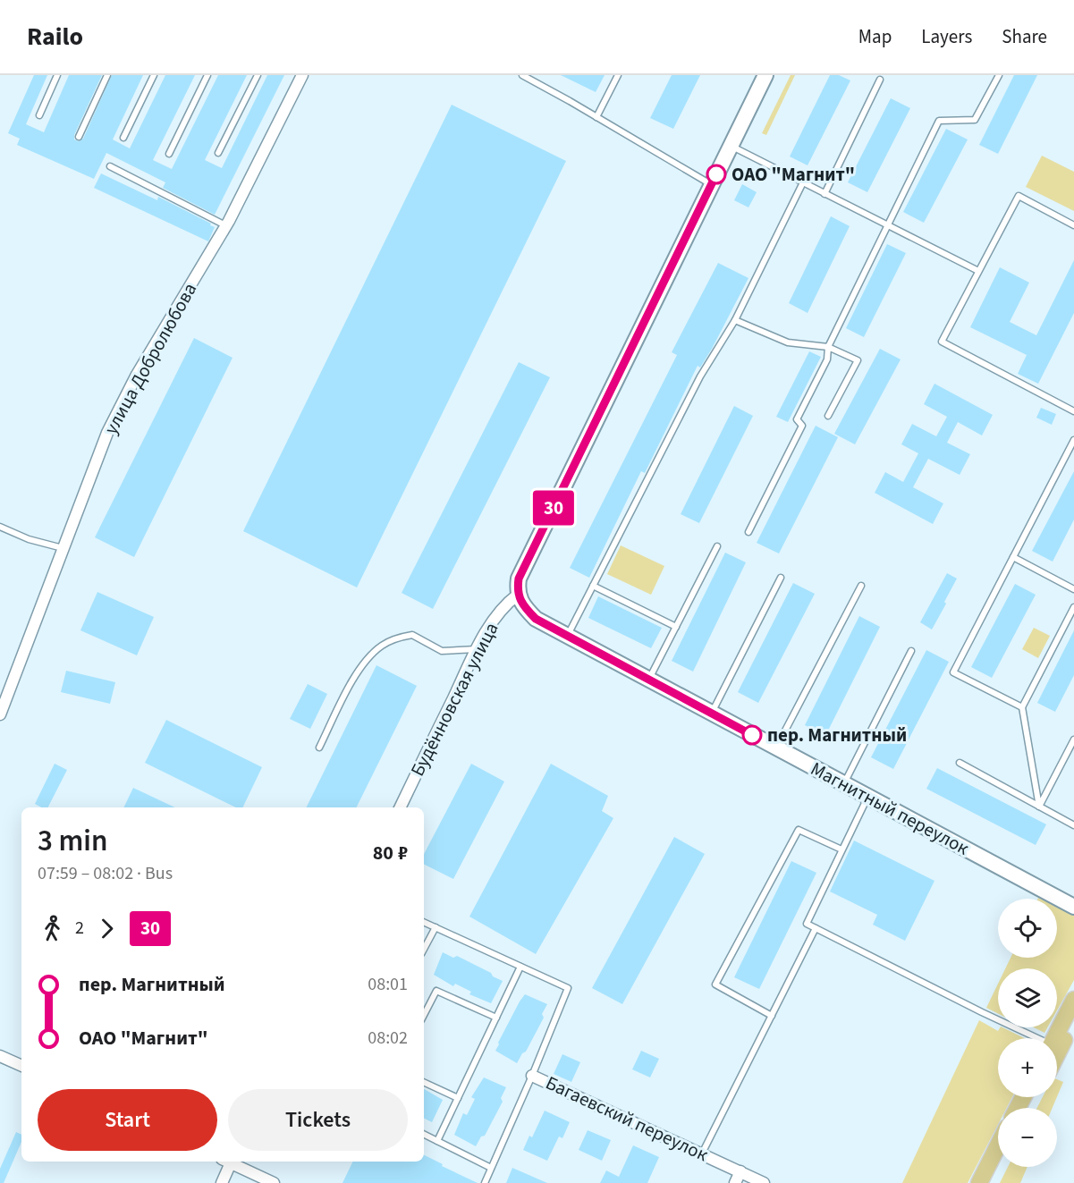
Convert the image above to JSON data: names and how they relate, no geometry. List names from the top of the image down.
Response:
{
  "streets": {
    "main road": ["Магнитный переулок"],
    "street": ["улица Добролюбова", "Будённовская улица", "Багаевский переулок"]
  },
  "crossings": [
    ["Будённовская улица", "Магнитный переулок"]
  ],
  "places": ["ОАО \"Магнит\"", "пер. Магнитный"],
  "lines": ["bus line 30"],
  "page": {
    "header": "Railo",
    "nav": ["Map", "Layers", "Share"],
    "on_map": "30",
    "heading": ["3 min", "07:59 – 08:02 · Bus", "80 ₽"],
    "map_buttons": ["+", "−"],
    "legs": ["2", "30"],
    "list": [
      {
        "name": "пер. Магнитный",
        "value": "08:01"
      },
      {
        "name": "ОАО \"Магнит\"",
        "value": "08:02"
      }
    ],
    "buttons": ["Start", "Tickets"]
  }
}
